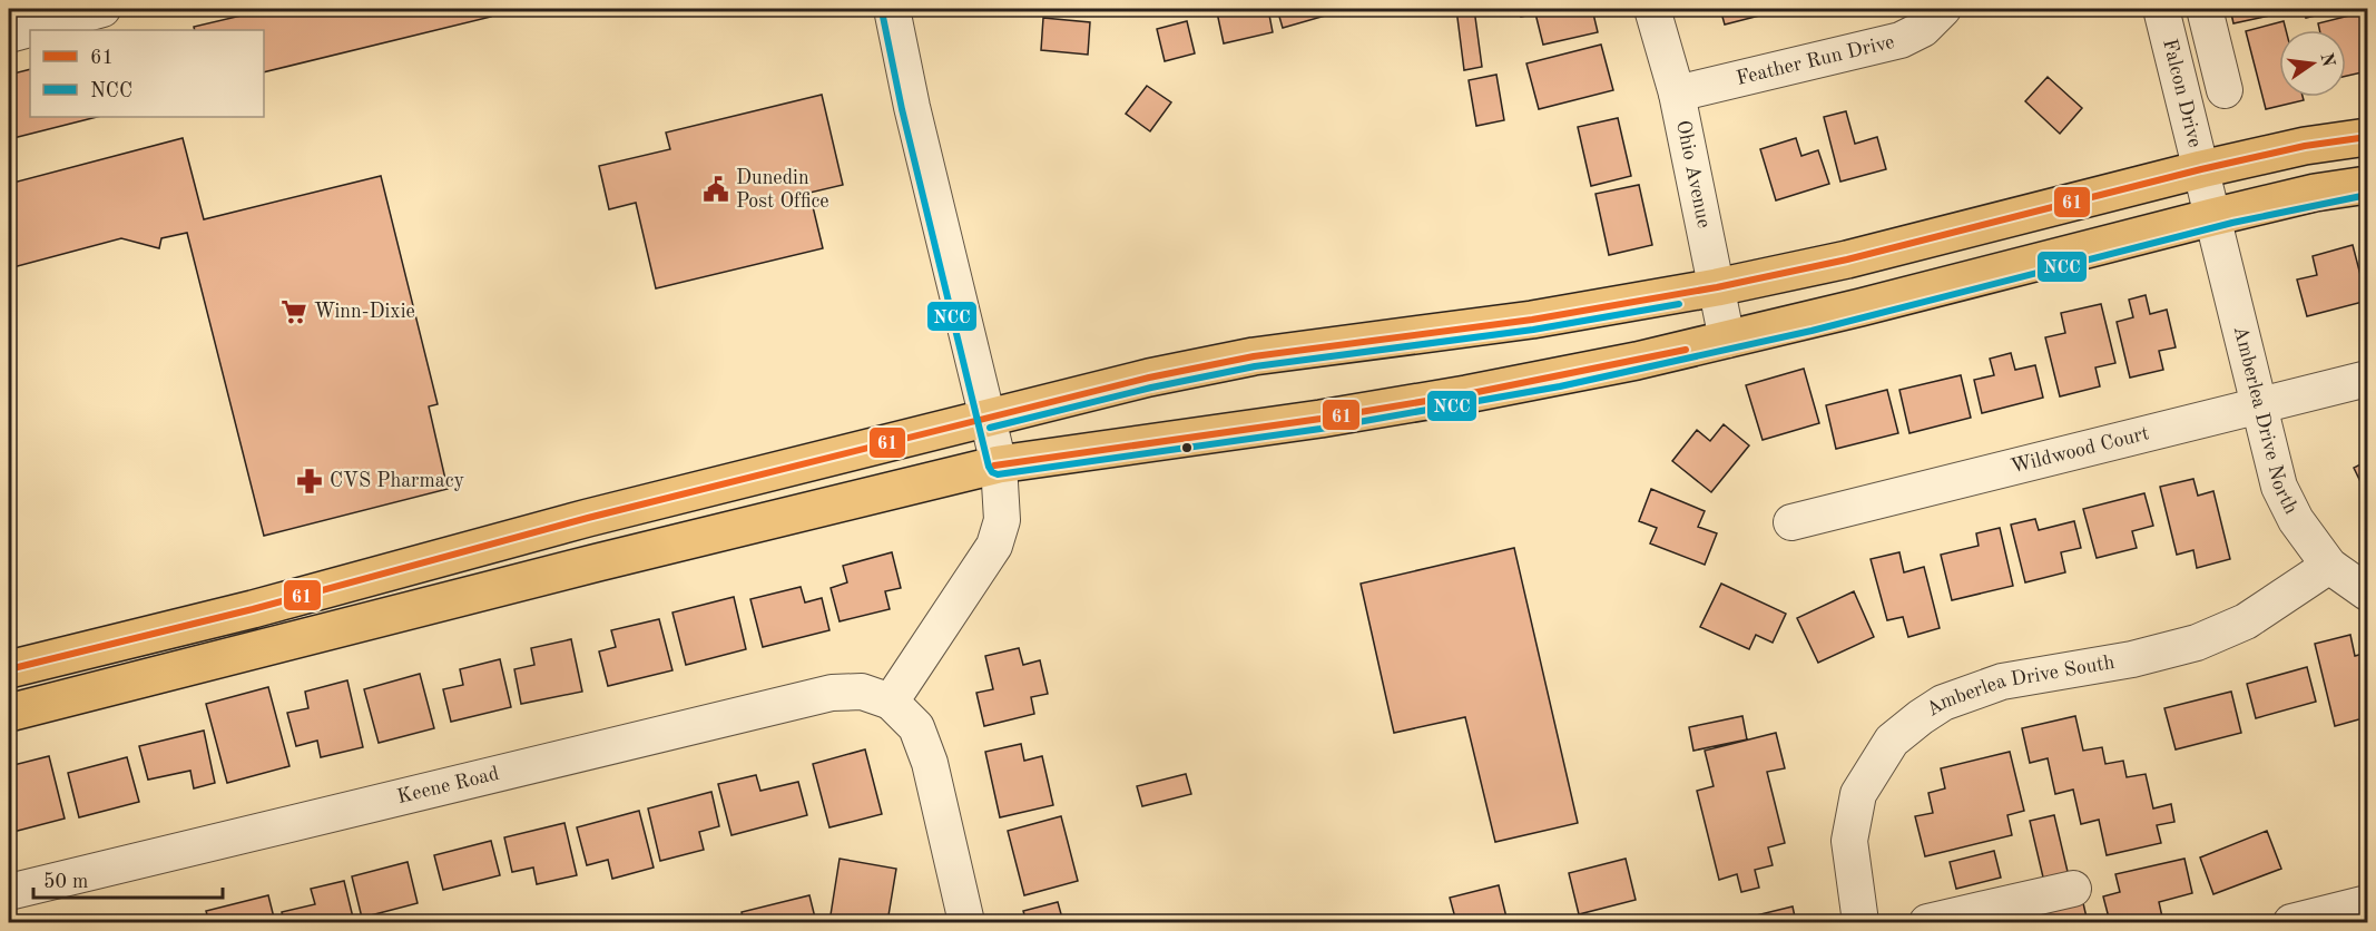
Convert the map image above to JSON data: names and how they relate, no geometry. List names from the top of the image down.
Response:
{
  "streets": {
    "street": [
      "Feather Run Drive",
      "Falcon Drive",
      "Ohio Avenue",
      "Amberlea Drive North",
      "Wildwood Court",
      "Amberlea Drive South",
      "Keene Road"
    ]
  },
  "crossings": [
    ["Feather Run Drive", "Ohio Avenue"],
    ["Falcon Drive", "Amberlea Drive North"],
    ["Amberlea Drive North", "Wildwood Court"],
    ["Amberlea Drive North", "Amberlea Drive South"]
  ],
  "places": {
    "public building": ["Dunedin Post Office"],
    "supermarket": ["Winn-Dixie"],
    "pharmacy": ["CVS Pharmacy"]
  },
  "lines": ["transit line NCC", "transit line 61"],
  "legend": ["61", "NCC"],
  "scale_bar": "50 m",
  "north": "right"
}
